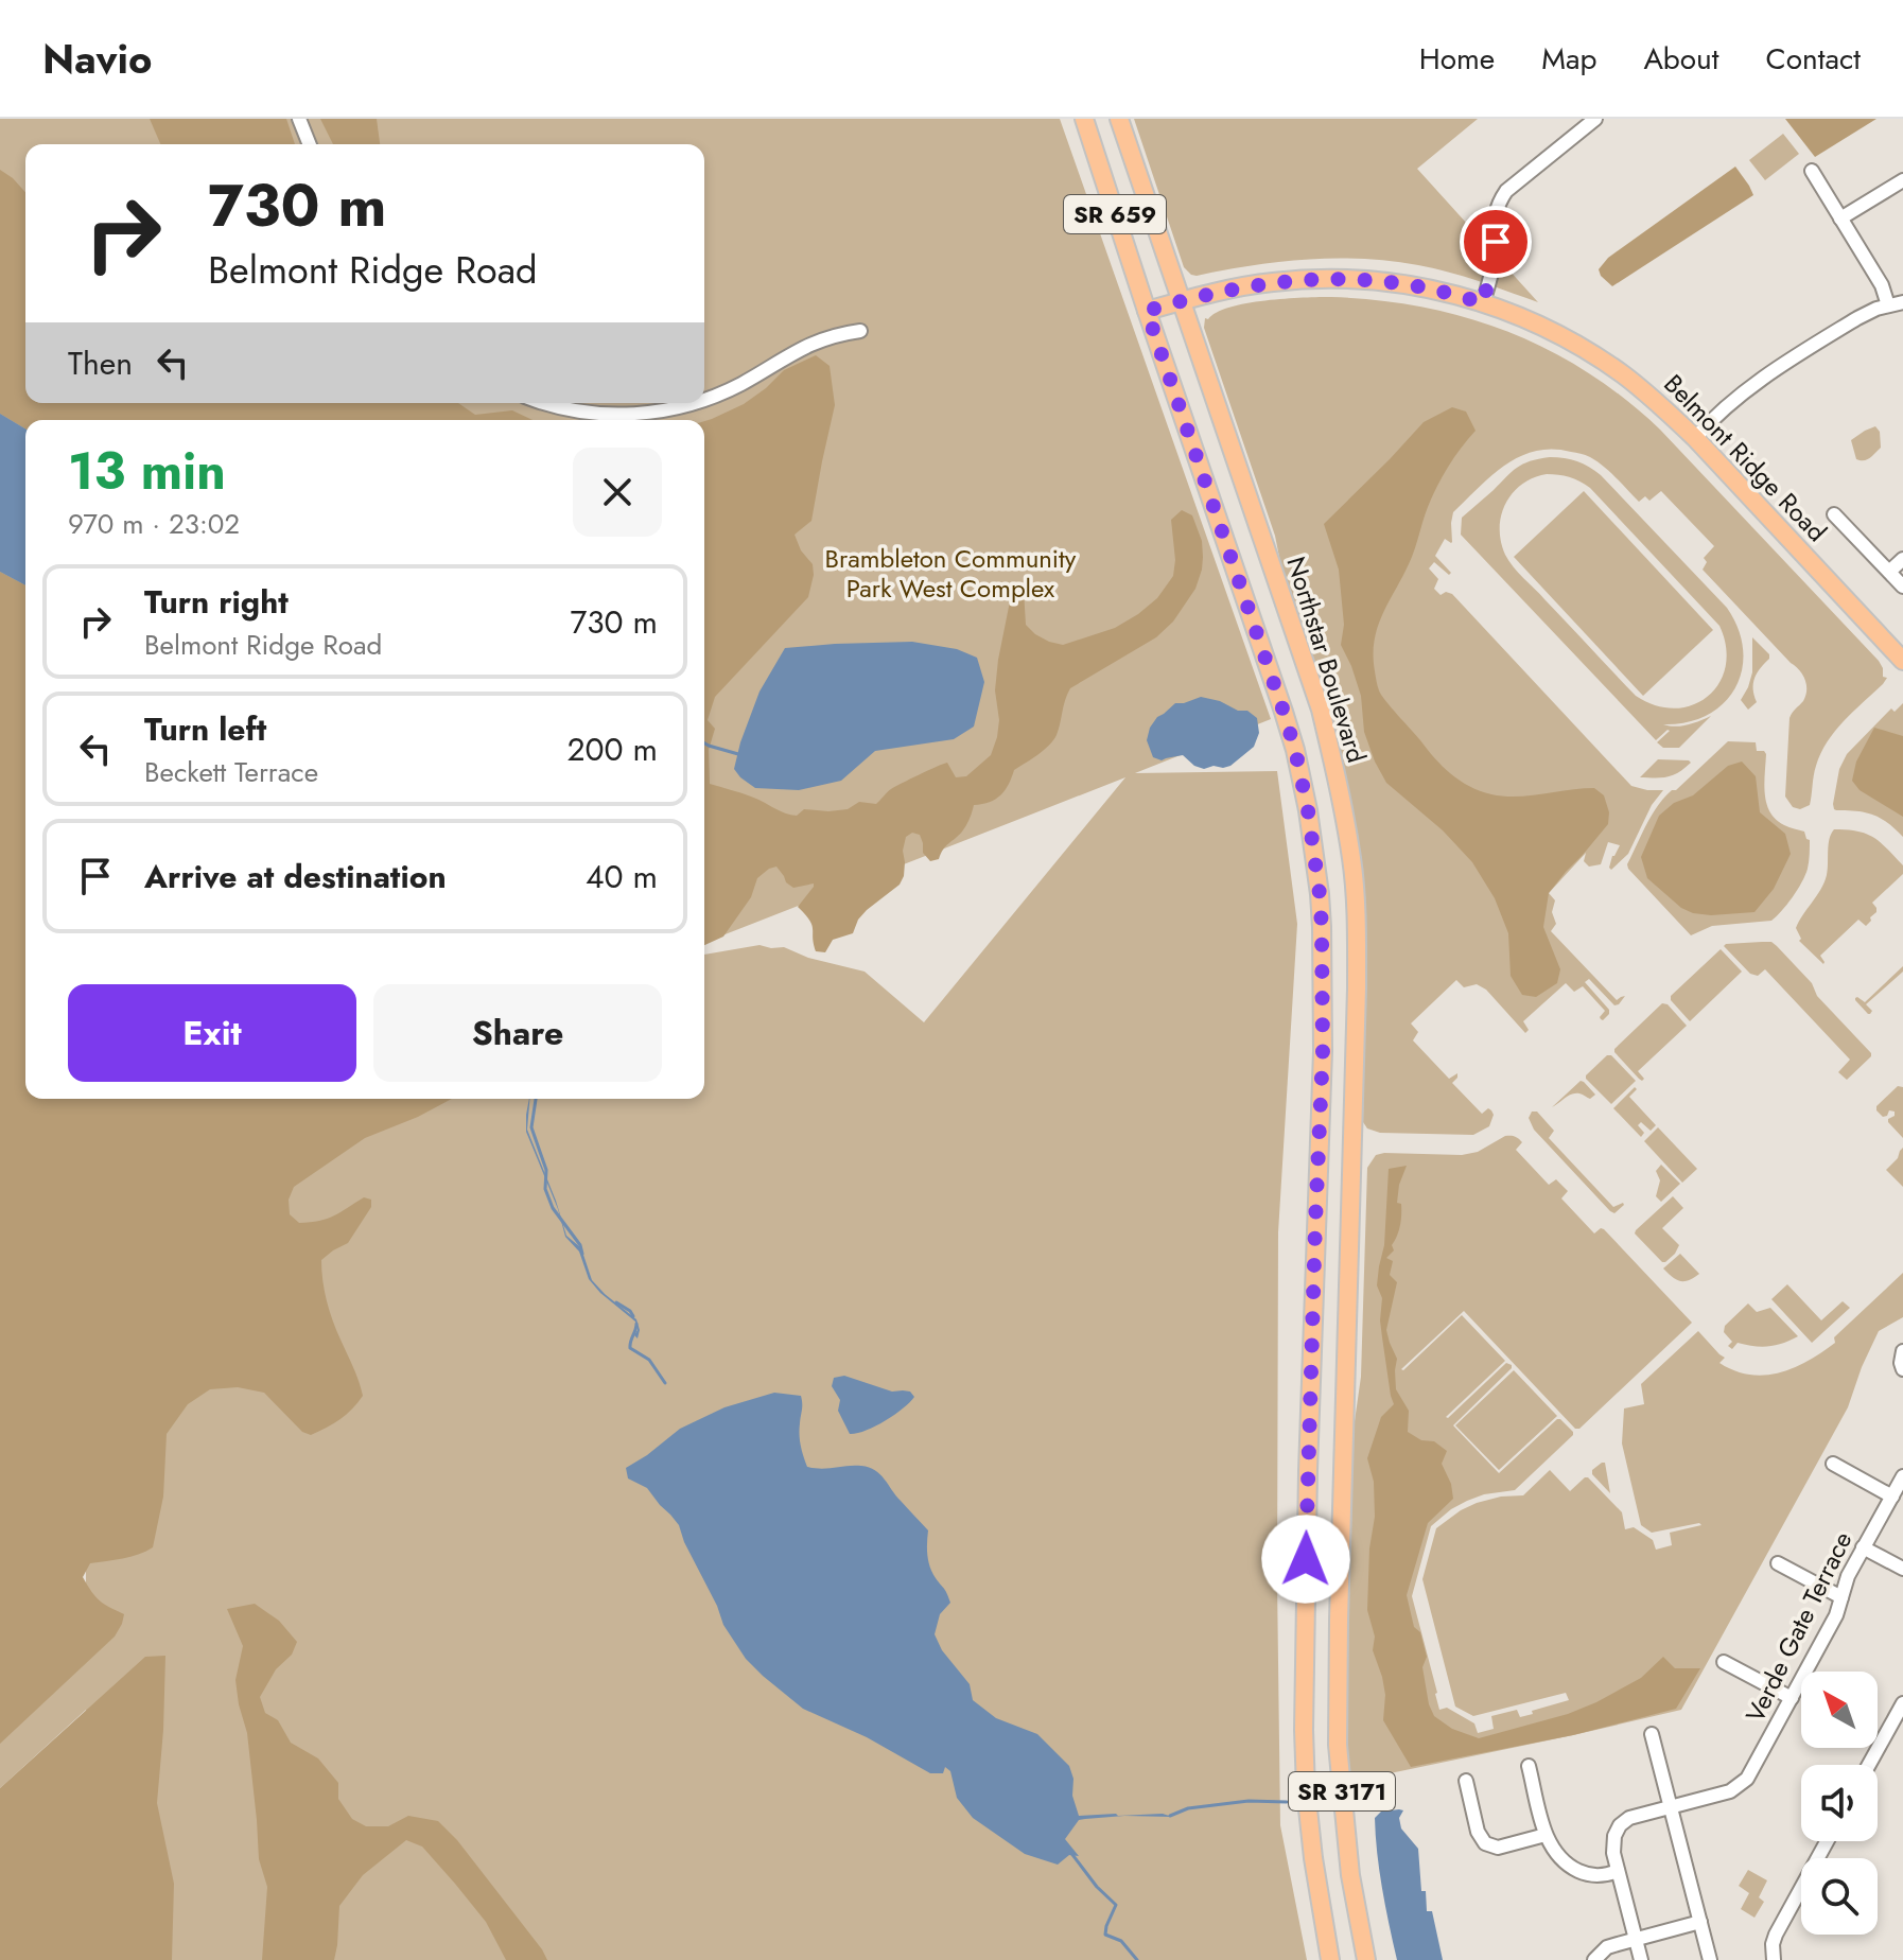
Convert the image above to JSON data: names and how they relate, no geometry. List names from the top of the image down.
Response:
{
  "streets": {
    "main road": [
      "SR 659",
      "Belmont Ridge Road",
      "Northstar Boulevard",
      "SR 3171"
    ],
    "street": ["Verde Gate Terrace"]
  },
  "crossings": [
    ["SR 659", "Belmont Ridge Road"],
    ["SR 659", "Northstar Boulevard"],
    ["SR 659", "SR 3171"],
    ["Belmont Ridge Road", "Northstar Boulevard"],
    ["Belmont Ridge Road", "SR 3171"]
  ],
  "parks": ["Brambleton Community Park West Complex"],
  "north": "top left",
  "page": {
    "header": "Navio",
    "nav": [
      "Home",
      "Map",
      "About",
      "Contact"
    ],
    "turn": ["730 m", "Belmont Ridge Road"],
    "then": "Then",
    "heading": ["13 min", "970 m · 23:02"],
    "list": [
      {
        "name": "Turn right",
        "note": "Belmont Ridge Road",
        "value": "730 m"
      },
      {
        "name": "Turn left",
        "note": "Beckett Terrace",
        "value": "200 m"
      },
      {
        "name": "Arrive at destination",
        "value": "40 m"
      }
    ],
    "buttons": ["Exit", "Share"]
  }
}
